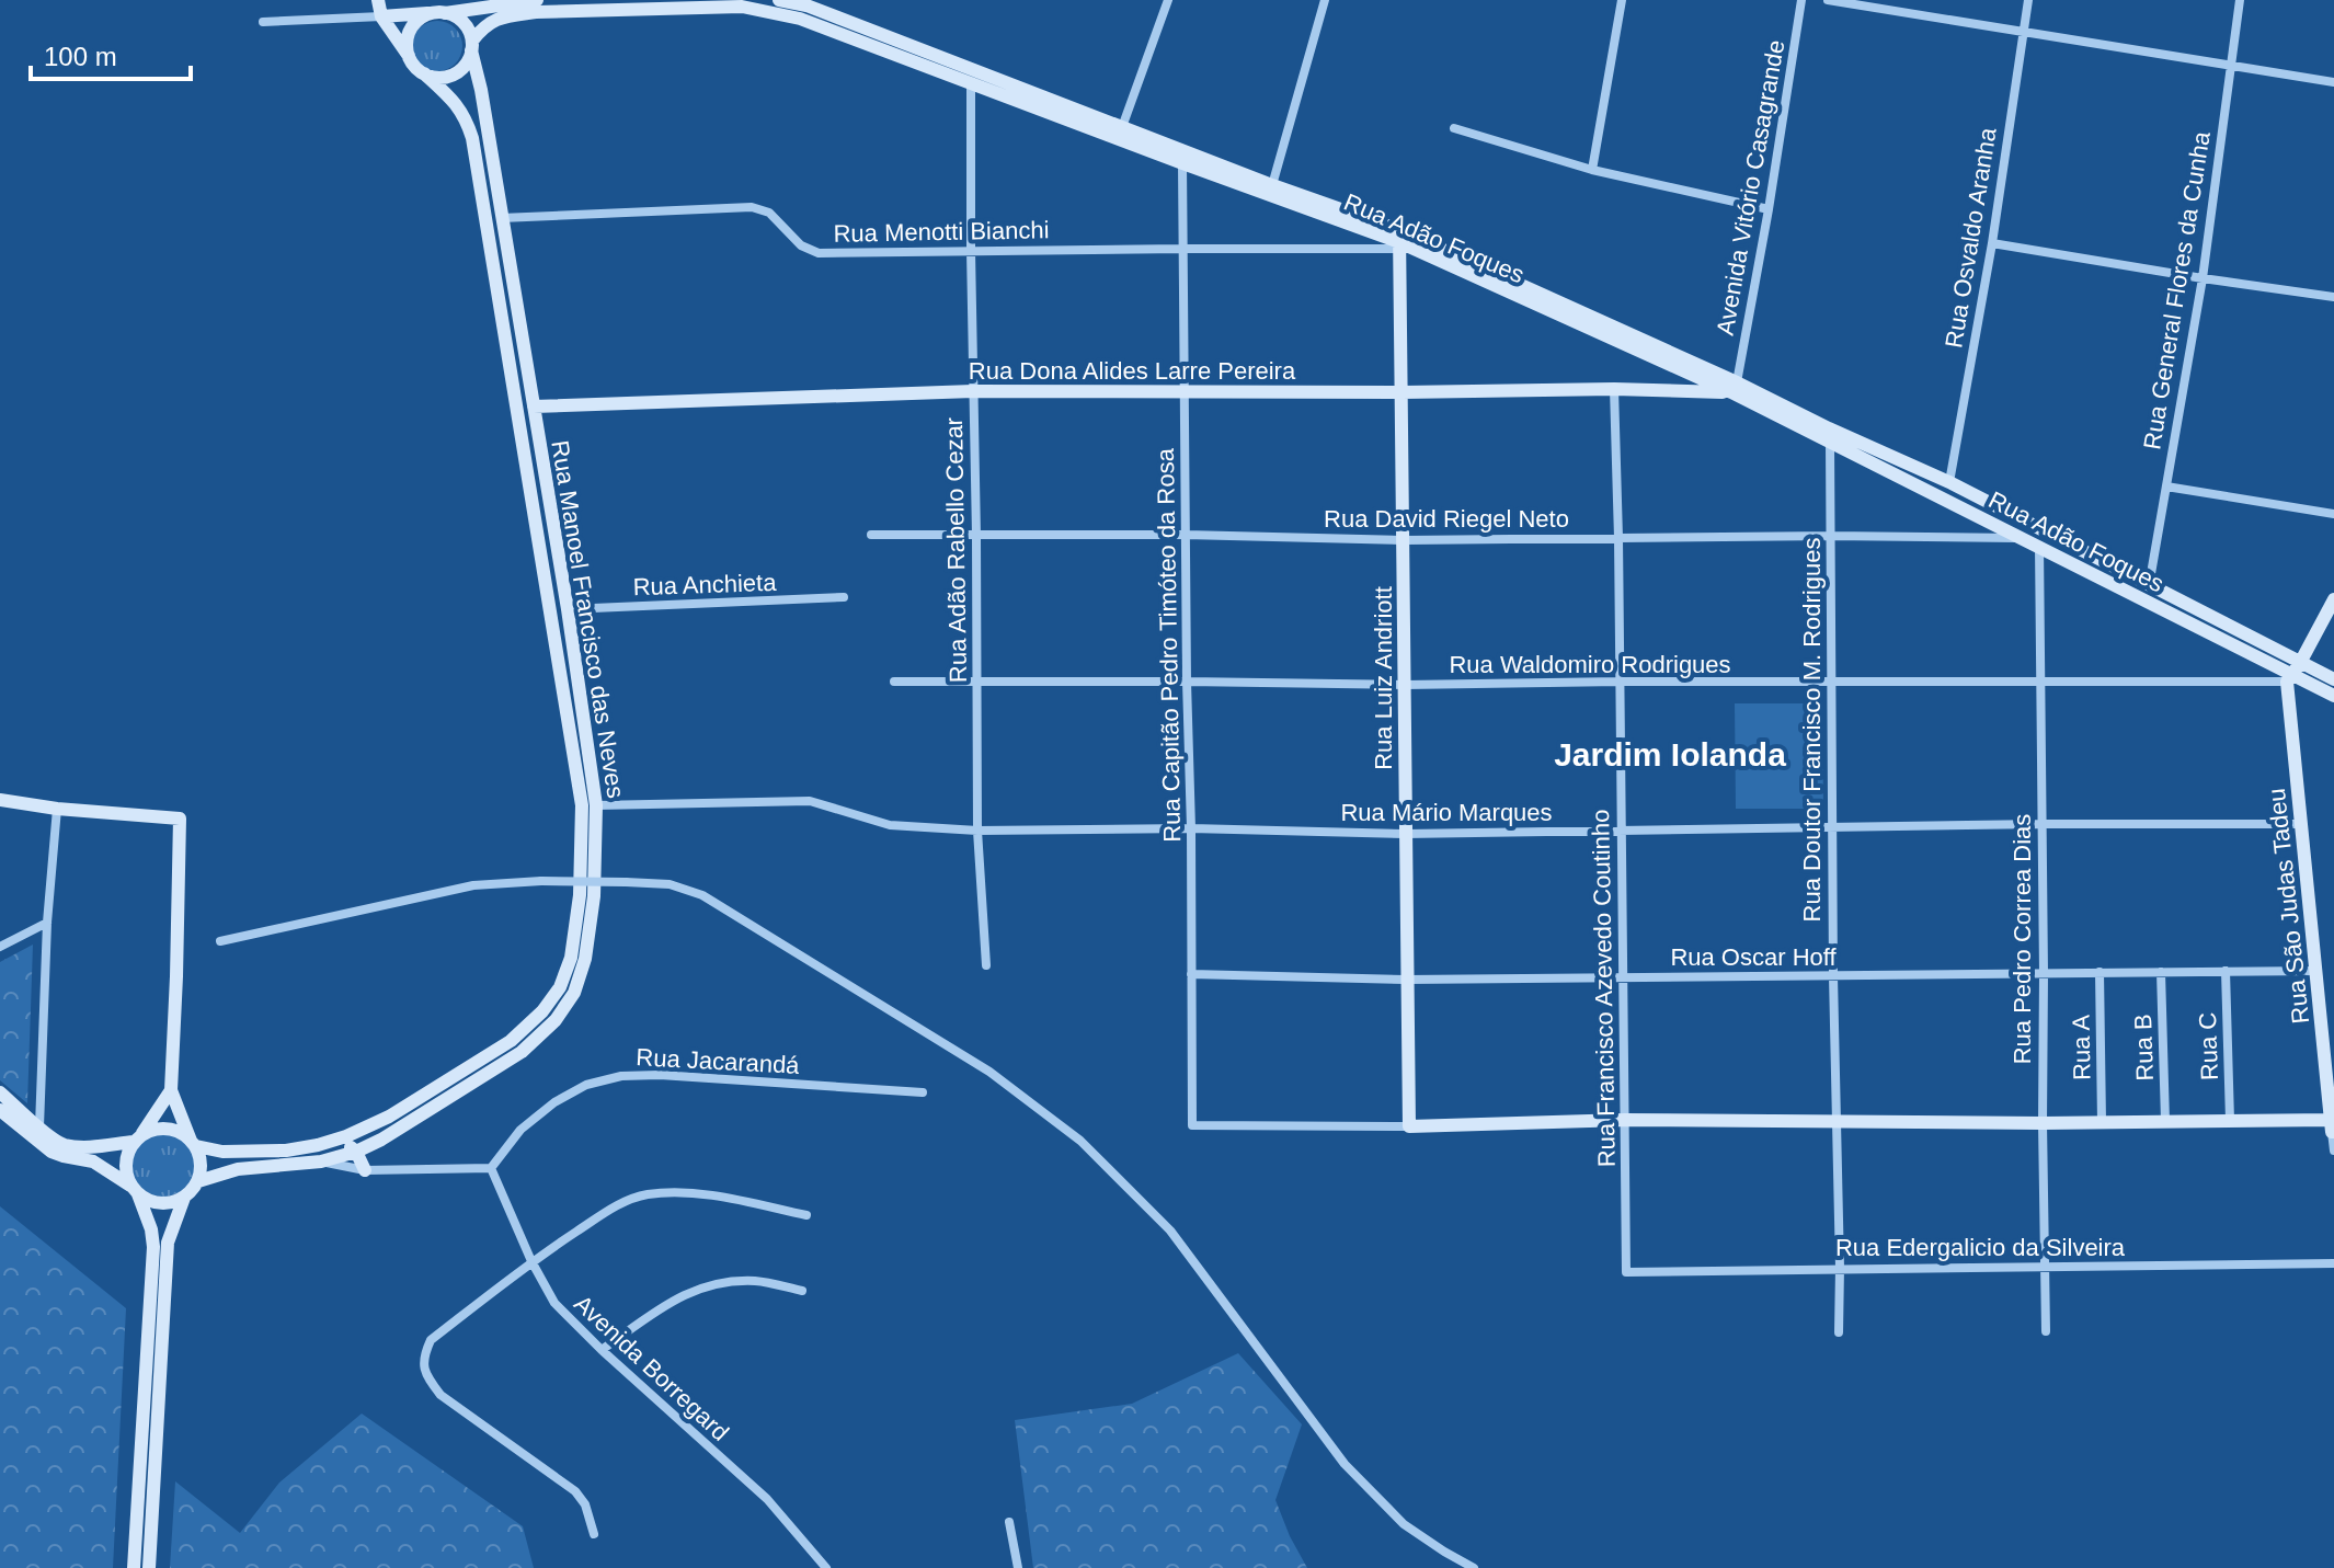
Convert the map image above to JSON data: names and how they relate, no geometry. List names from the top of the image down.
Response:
{
  "streets": {
    "main road": [
      "Rua Adão Foques",
      "Rua Dona Alides Larre Pereira",
      "Rua Manoel Francisco das Neves",
      "Rua Luiz Andriott",
      "Rua São Judas Tadeu"
    ],
    "street": [
      "Avenida Vitório Casagrande",
      "Rua Menotti Bianchi",
      "Rua Osvaldo Aranha",
      "Rua General Flores da Cunha",
      "Rua David Riegel Neto",
      "Rua Adão Rabello Cezar",
      "Rua Anchieta",
      "Rua Capitão Pedro Timóteo da Rosa",
      "Rua Waldomiro Rodrigues",
      "Rua Doutor Francisco M. Rodrigues",
      "Rua Mário Marques",
      "Rua Pedro Correa Dias",
      "Rua Oscar Hoff",
      "Rua Francisco Azevedo Coutinho",
      "Rua C",
      "Rua A",
      "Rua B",
      "Rua Jacarandá",
      "Rua Edergalicio da Silveira",
      "Avenida Borregard"
    ]
  },
  "crossings": [
    ["Avenida Vitório Casagrande", "Rua Adão Foques"],
    ["Avenida Vitório Casagrande", "Rua Dona Alides Larre Pereira"],
    ["Rua Menotti Bianchi", "Rua Adão Foques"],
    ["Rua Menotti Bianchi", "Rua Adão Rabello Cezar"],
    ["Rua Menotti Bianchi", "Rua Manoel Francisco das Neves"],
    ["Rua Menotti Bianchi", "Rua Capitão Pedro Timóteo da Rosa"],
    ["Rua Menotti Bianchi", "Rua Luiz Andriott"],
    ["Rua Adão Foques", "Rua Osvaldo Aranha"],
    ["Rua Adão Foques", "Rua General Flores da Cunha"],
    ["Rua Adão Foques", "Rua Dona Alides Larre Pereira"],
    ["Rua Adão Foques", "Rua David Riegel Neto"],
    ["Rua Adão Foques", "Rua Adão Rabello Cezar"],
    ["Rua Adão Foques", "Rua Manoel Francisco das Neves"],
    ["Rua Adão Foques", "Rua Capitão Pedro Timóteo da Rosa"],
    ["Rua Adão Foques", "Rua Waldomiro Rodrigues"],
    ["Rua Adão Foques", "Rua Luiz Andriott"],
    ["Rua Adão Foques", "Rua Doutor Francisco M. Rodrigues"],
    ["Rua Adão Foques", "Rua São Judas Tadeu"],
    ["Rua Adão Foques", "Rua Pedro Correa Dias"],
    ["Rua Dona Alides Larre Pereira", "Rua Adão Rabello Cezar"],
    ["Rua Dona Alides Larre Pereira", "Rua Manoel Francisco das Neves"],
    ["Rua Dona Alides Larre Pereira", "Rua Capitão Pedro Timóteo da Rosa"],
    ["Rua Dona Alides Larre Pereira", "Rua Luiz Andriott"],
    ["Rua Dona Alides Larre Pereira", "Rua Francisco Azevedo Coutinho"],
    ["Rua David Riegel Neto", "Rua Adão Rabello Cezar"],
    ["Rua David Riegel Neto", "Rua Capitão Pedro Timóteo da Rosa"],
    ["Rua David Riegel Neto", "Rua Luiz Andriott"],
    ["Rua David Riegel Neto", "Rua Doutor Francisco M. Rodrigues"],
    ["Rua David Riegel Neto", "Rua Francisco Azevedo Coutinho"],
    ["Rua Adão Rabello Cezar", "Rua Waldomiro Rodrigues"],
    ["Rua Adão Rabello Cezar", "Rua Mário Marques"],
    ["Rua Anchieta", "Rua Manoel Francisco das Neves"],
    ["Rua Manoel Francisco das Neves", "Rua Mário Marques"],
    ["Rua Capitão Pedro Timóteo da Rosa", "Rua Waldomiro Rodrigues"],
    ["Rua Capitão Pedro Timóteo da Rosa", "Rua Luiz Andriott"],
    ["Rua Capitão Pedro Timóteo da Rosa", "Rua Mário Marques"],
    ["Rua Capitão Pedro Timóteo da Rosa", "Rua Oscar Hoff"],
    ["Rua Waldomiro Rodrigues", "Rua Luiz Andriott"],
    ["Rua Waldomiro Rodrigues", "Rua Doutor Francisco M. Rodrigues"],
    ["Rua Waldomiro Rodrigues", "Rua São Judas Tadeu"],
    ["Rua Waldomiro Rodrigues", "Rua Pedro Correa Dias"],
    ["Rua Waldomiro Rodrigues", "Rua Francisco Azevedo Coutinho"],
    ["Rua Luiz Andriott", "Rua Mário Marques"],
    ["Rua Luiz Andriott", "Rua Oscar Hoff"],
    ["Rua Doutor Francisco M. Rodrigues", "Rua Mário Marques"],
    ["Rua Doutor Francisco M. Rodrigues", "Rua Oscar Hoff"],
    ["Rua Doutor Francisco M. Rodrigues", "Rua Edergalicio da Silveira"],
    ["Rua Mário Marques", "Rua São Judas Tadeu"],
    ["Rua Mário Marques", "Rua Pedro Correa Dias"],
    ["Rua Mário Marques", "Rua Francisco Azevedo Coutinho"],
    ["Rua São Judas Tadeu", "Rua Oscar Hoff"],
    ["Rua Pedro Correa Dias", "Rua Oscar Hoff"],
    ["Rua Pedro Correa Dias", "Rua Edergalicio da Silveira"],
    ["Rua Oscar Hoff", "Rua Francisco Azevedo Coutinho"],
    ["Rua Oscar Hoff", "Rua C"],
    ["Rua Oscar Hoff", "Rua A"],
    ["Rua Oscar Hoff", "Rua B"],
    ["Rua Francisco Azevedo Coutinho", "Rua Edergalicio da Silveira"],
    ["Rua Jacarandá", "Avenida Borregard"]
  ],
  "districts": ["Jardim Iolanda"],
  "scale_bar": "100 m"
}
